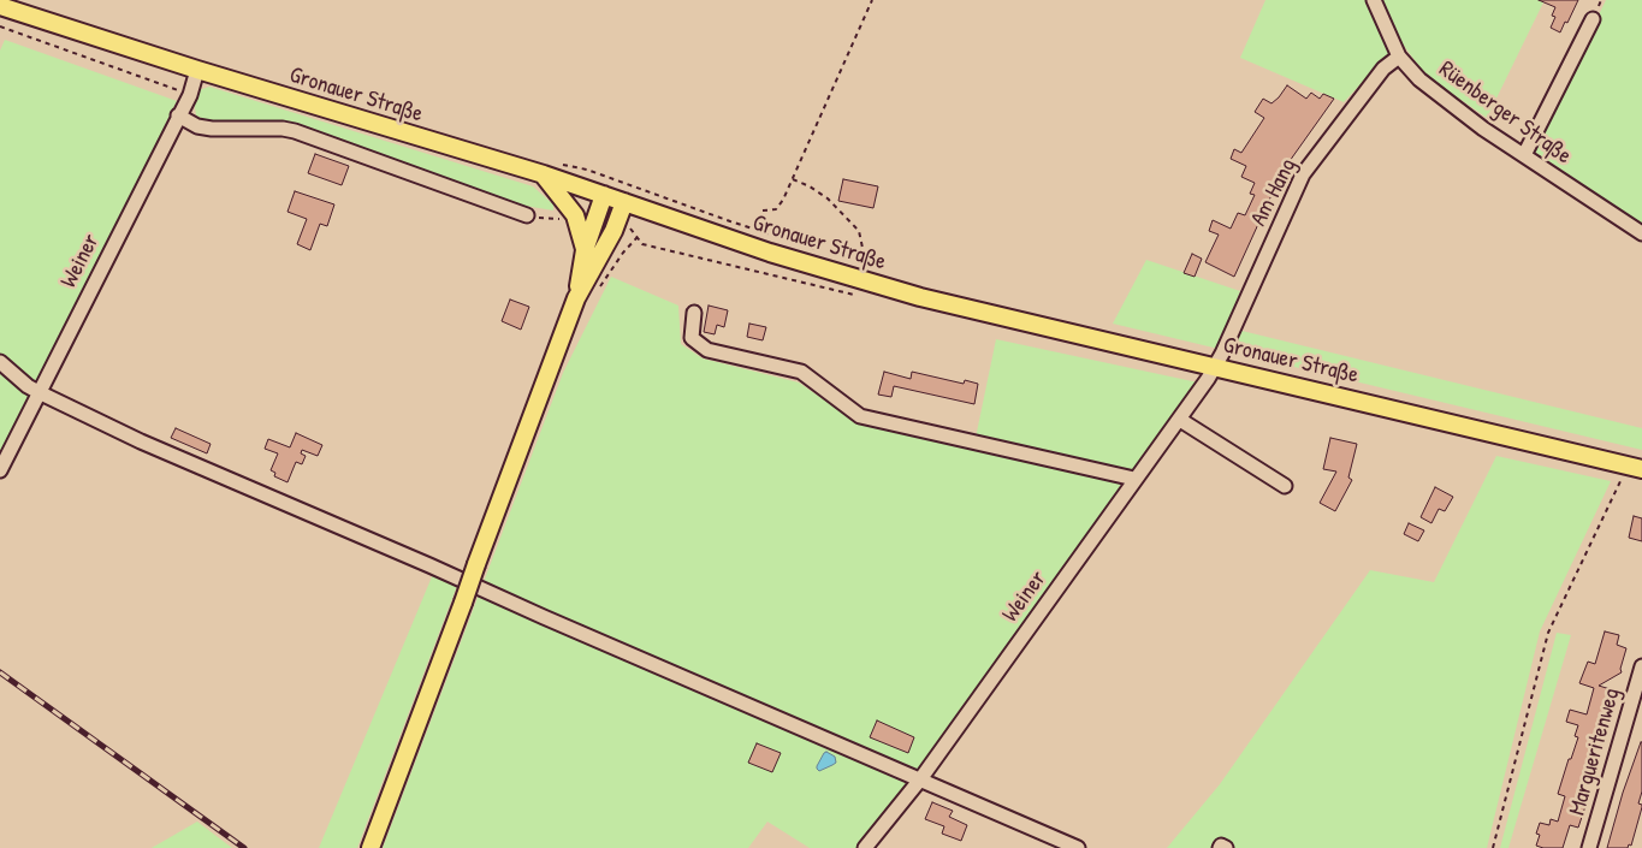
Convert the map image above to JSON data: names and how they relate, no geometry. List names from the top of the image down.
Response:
{
  "streets": {
    "main road": ["Gronauer Straße"],
    "street": [
      "Rüenberger Straße",
      "Am Hang",
      "Weiner",
      "Margueritenweg"
    ]
  },
  "crossings": [
    ["Gronauer Straße", "Am Hang"],
    ["Gronauer Straße", "Weiner"],
    ["Rüenberger Straße", "Am Hang"],
    ["Am Hang", "Weiner"]
  ]
}
